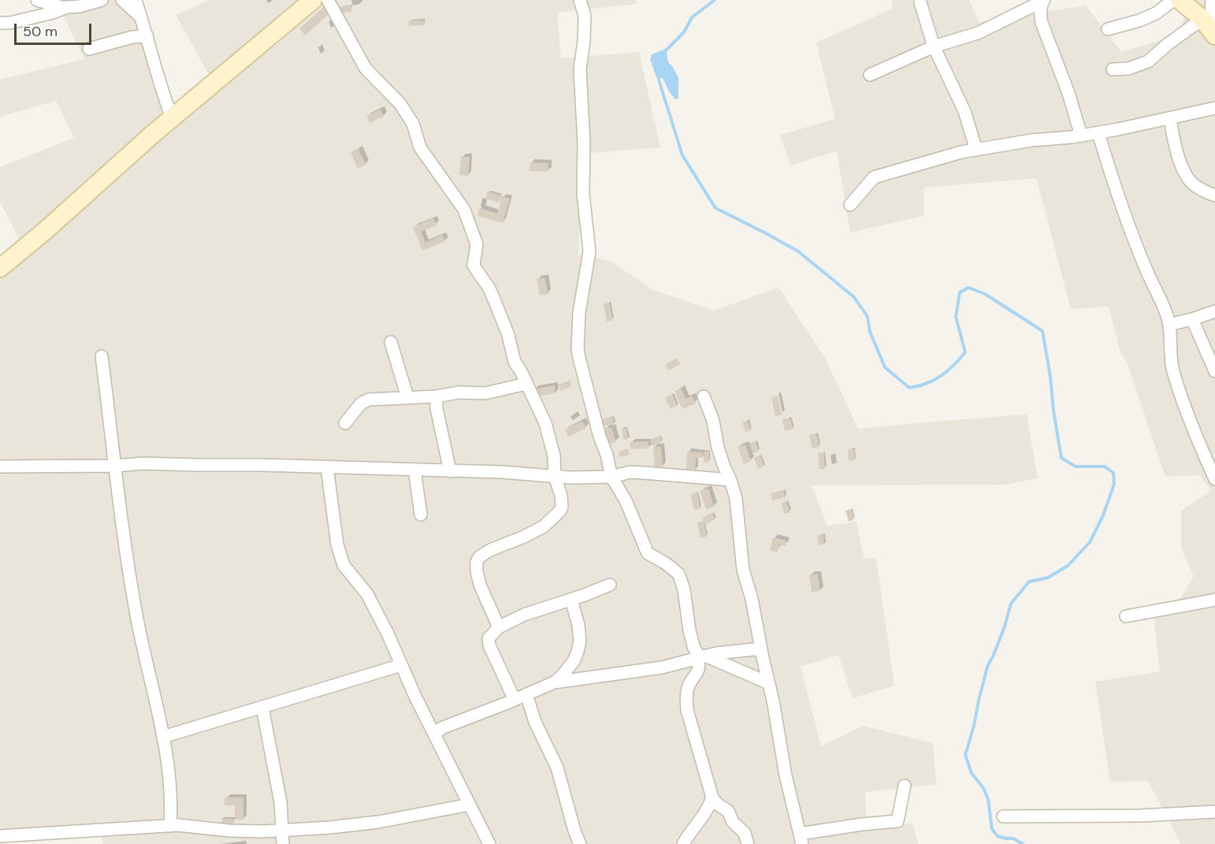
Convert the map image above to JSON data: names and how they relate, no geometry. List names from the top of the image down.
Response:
{
  "scale_bar": "50 m"
}
